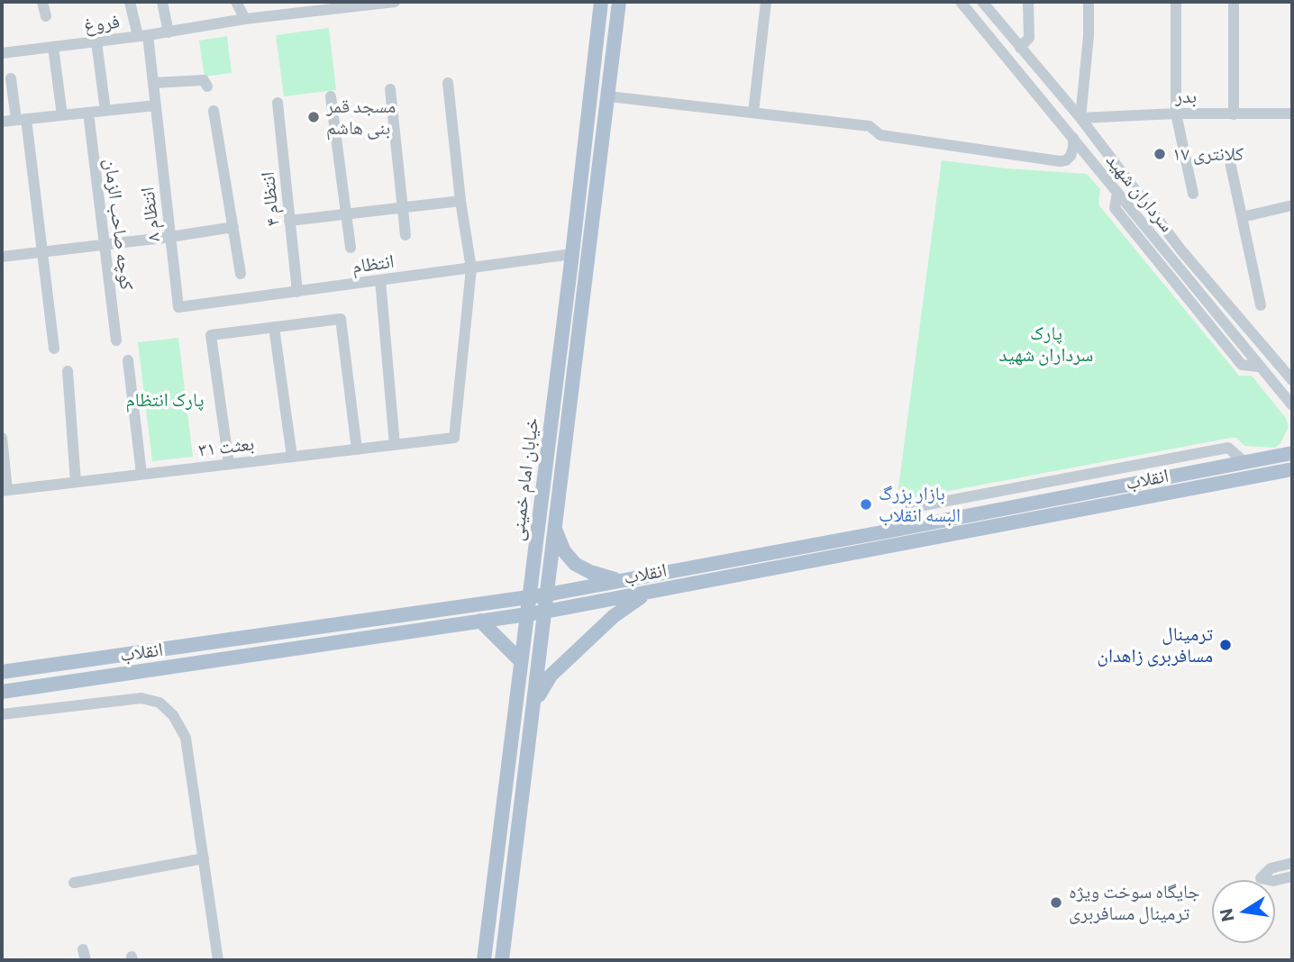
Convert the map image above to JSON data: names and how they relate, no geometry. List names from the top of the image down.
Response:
{
  "streets": {
    "main road": ["خیابان امام خمینی", "انقلاب"],
    "street": [
      "فروغ",
      "بدر",
      "سرداران شهید",
      "انتظام ۴",
      "انتظام ۸",
      "کوچه صاحب الزمان",
      "انتظام",
      "بعثت ۳۱"
    ]
  },
  "crossings": [
    ["فروغ", "انتظام ۸"],
    ["بدر", "سرداران شهید"],
    ["انتظام ۴", "انتظام"],
    ["انتظام ۸", "انتظام"],
    ["انتظام", "بعثت ۳۱"],
    ["انتظام", "خیابان امام خمینی"],
    ["خیابان امام خمینی", "انقلاب"]
  ],
  "parks": ["پارک سرداران شهید", "پارک انتظام"],
  "places": [
    "مسجد قمر بنی هاشم",
    "کلانتری ۱۷",
    "بازار بزرگ البسه انقلاب",
    "ترمینال مسافربری زاهدان",
    "جایگاه سوخت ویژه ترمینال مسافربری"
  ],
  "north": "left"
}
